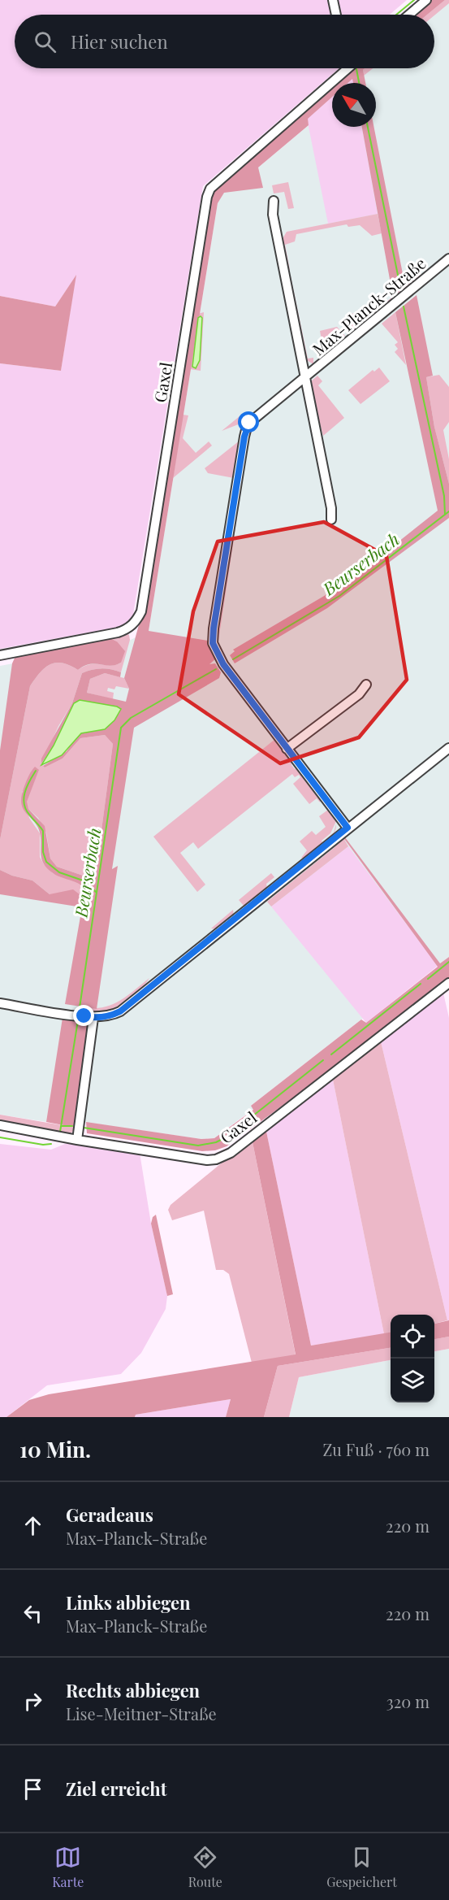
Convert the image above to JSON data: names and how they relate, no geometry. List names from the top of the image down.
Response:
{
  "streets": {
    "street": ["Max-Planck-Straße", "Gaxel"]
  },
  "water": ["Beurserbach"],
  "north": "top left",
  "page": {
    "search": "Hier suchen",
    "heading": ["10 Min.", "Zu Fuß · 760 m"],
    "list": [
      ["Geradeaus", "Max-Planck-Straße", "220 m"],
      ["Links abbiegen", "Max-Planck-Straße", "220 m"],
      ["Rechts abbiegen", "Lise-Meitner-Straße", "320 m"],
      "Ziel erreicht"
    ],
    "nav": ["Karte", "Route", "Gespeichert"]
  }
}
